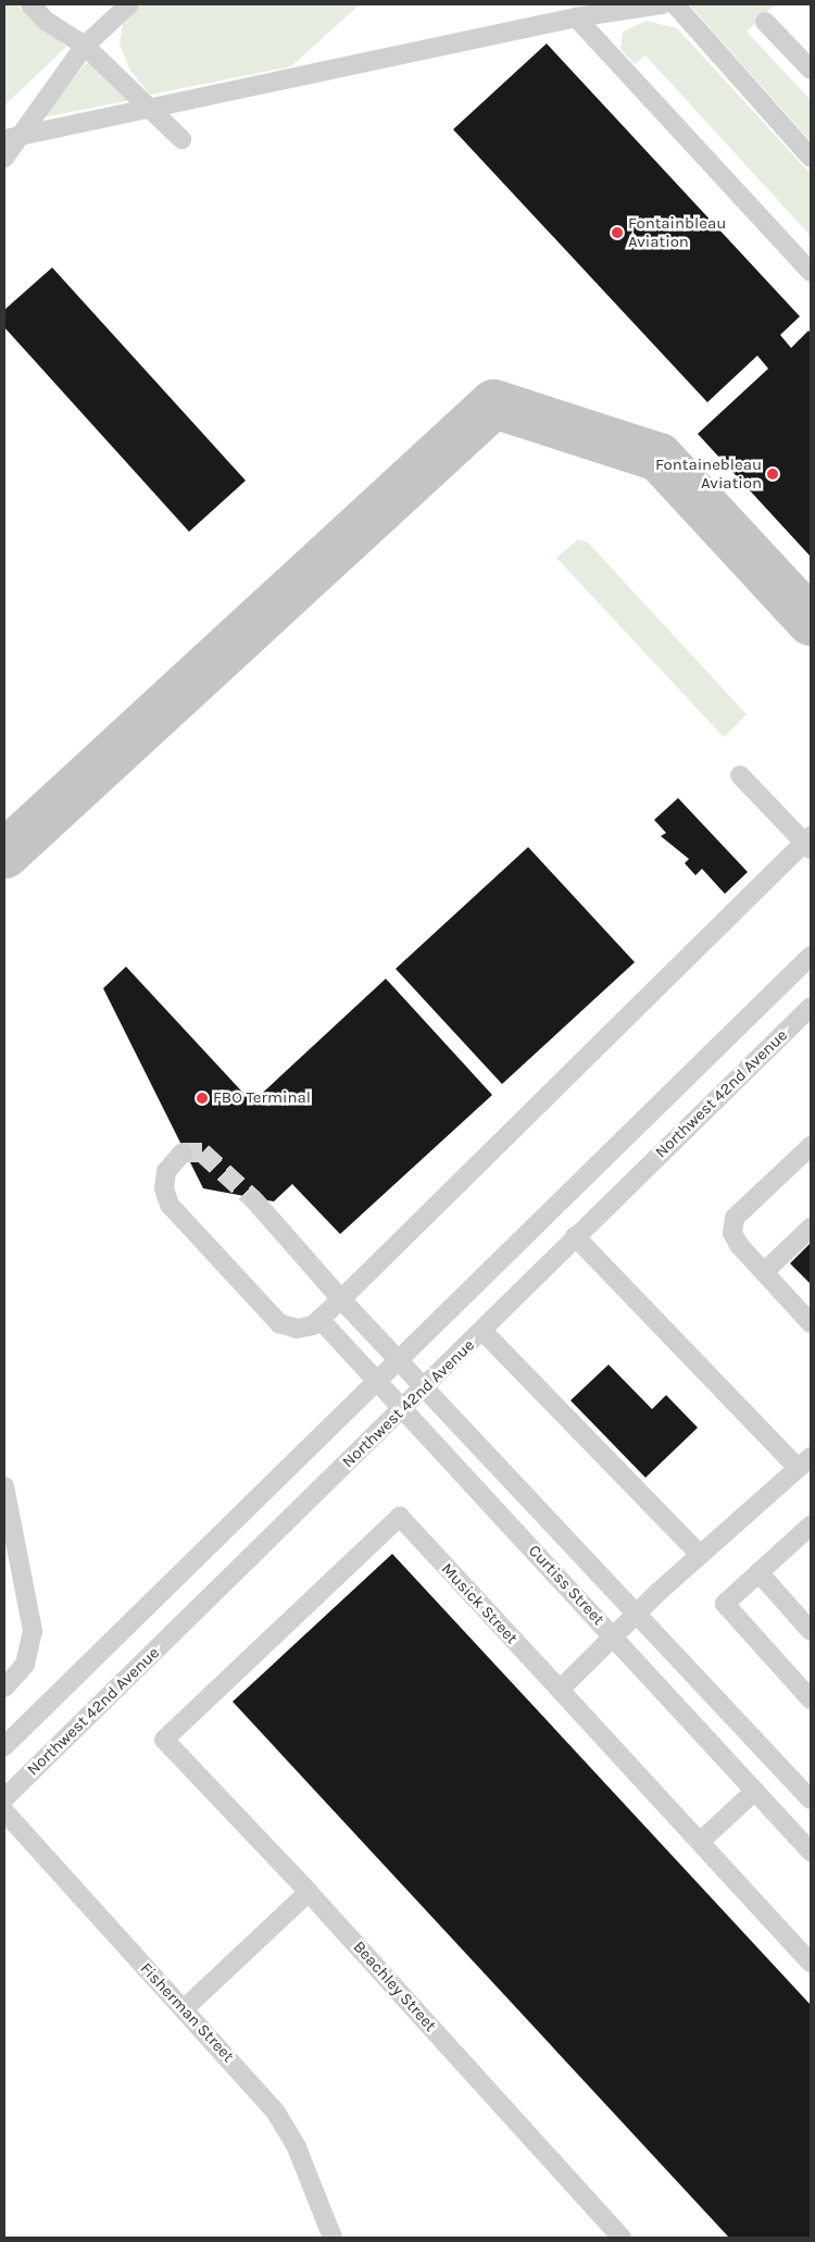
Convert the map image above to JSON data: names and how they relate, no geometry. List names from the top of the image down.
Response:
{
  "streets": {
    "street": [
      "Northwest 42nd Avenue",
      "Curtiss Street",
      "Musick Street",
      "Beachley Street",
      "Fisherman Street"
    ]
  },
  "crossings": [
    ["Northwest 42nd Avenue", "Curtiss Street"],
    ["Musick Street", "Beachley Street"]
  ],
  "places": ["Fontainbleau Aviation", "Fontainebleau Aviation", "FBO Terminal"]
}
